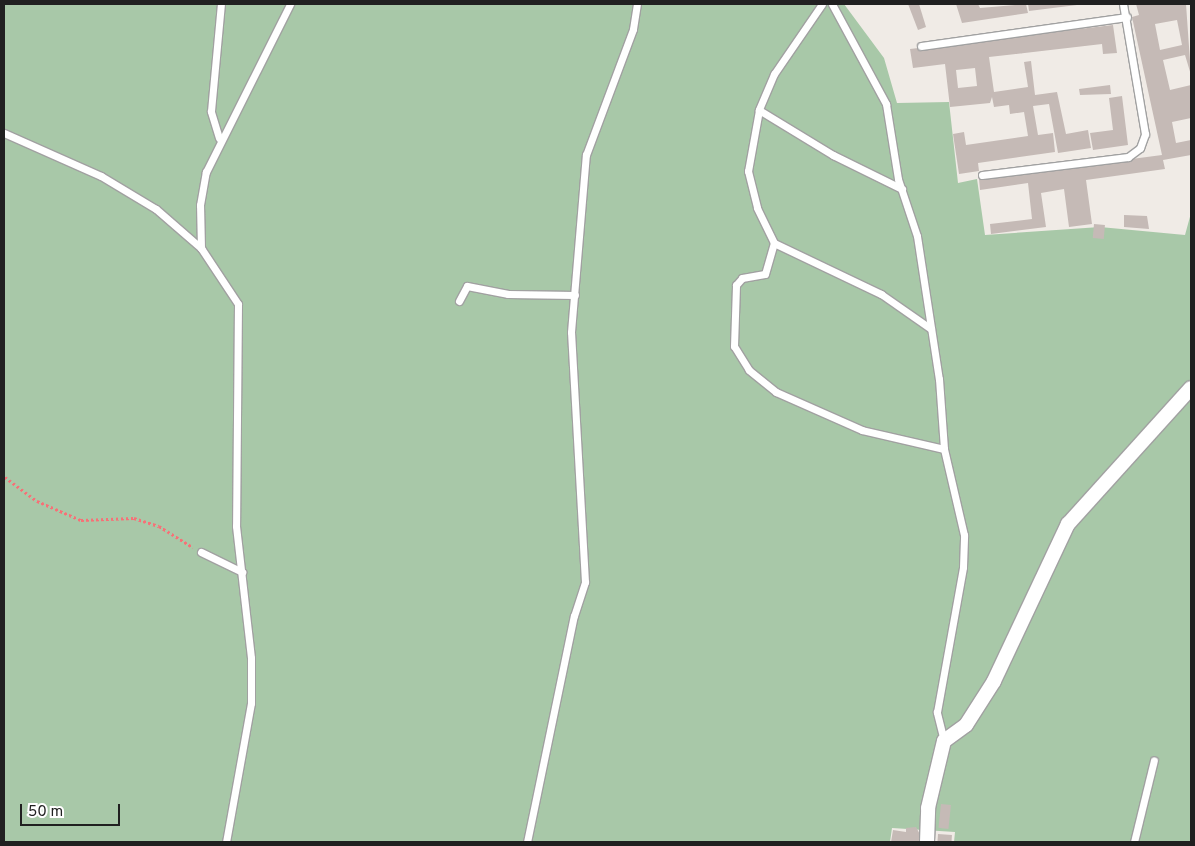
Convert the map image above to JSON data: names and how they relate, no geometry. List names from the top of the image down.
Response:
{
  "scale_bar": "50 m"
}
